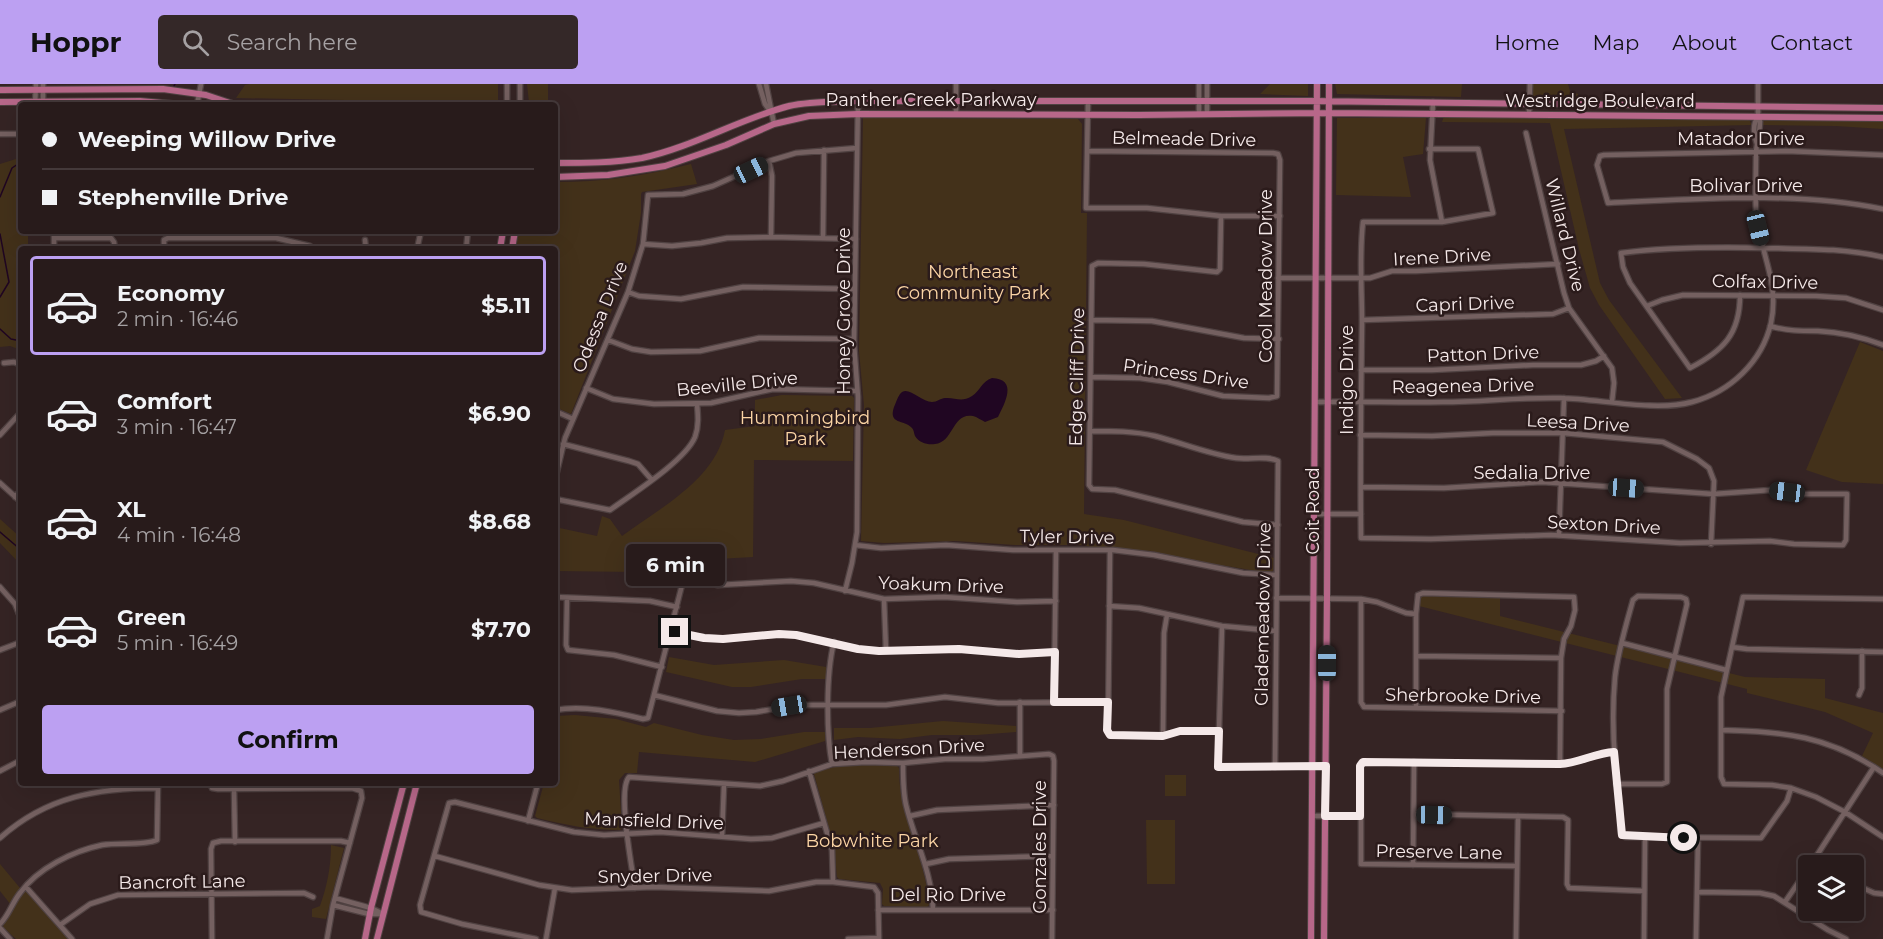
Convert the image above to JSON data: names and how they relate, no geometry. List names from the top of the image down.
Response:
{
  "streets": {
    "main road": ["Panther Creek Parkway", "Westridge Boulevard", "Coit Road"],
    "street": [
      "Belmeade Drive",
      "Matador Drive",
      "Bolivar Drive",
      "Willard Drive",
      "Irene Drive",
      "Cool Meadow Drive",
      "Colfax Drive",
      "Capri Drive",
      "Honey Grove Drive",
      "Odessa Drive",
      "Patton Drive",
      "Princess Drive",
      "Edge Cliff Drive",
      "Indigo Drive",
      "Beeville Drive",
      "Reagenea Drive",
      "Leesa Drive",
      "Sedalia Drive",
      "Sexton Drive",
      "Tyler Drive",
      "Yoakum Drive",
      "Glademeadow Drive",
      "Sherbrooke Drive",
      "Henderson Drive",
      "Mansfield Drive",
      "Gonzales Drive",
      "Preserve Lane",
      "Snyder Drive",
      "Bancroft Lane",
      "Del Rio Drive"
    ]
  },
  "crossings": [
    ["Panther Creek Parkway", "Westridge Boulevard"],
    ["Panther Creek Parkway", "Honey Grove Drive"],
    ["Panther Creek Parkway", "Coit Road"],
    ["Westridge Boulevard", "Reagenea Drive"],
    ["Westridge Boulevard", "Coit Road"],
    ["Belmeade Drive", "Cool Meadow Drive"],
    ["Matador Drive", "Bolivar Drive"],
    ["Matador Drive", "Reagenea Drive"],
    ["Bolivar Drive", "Reagenea Drive"],
    ["Willard Drive", "Irene Drive"],
    ["Willard Drive", "Capri Drive"],
    ["Willard Drive", "Patton Drive"],
    ["Willard Drive", "Reagenea Drive"],
    ["Irene Drive", "Cool Meadow Drive"],
    ["Irene Drive", "Indigo Drive"],
    ["Irene Drive", "Coit Road"],
    ["Cool Meadow Drive", "Princess Drive"],
    ["Colfax Drive", "Reagenea Drive"],
    ["Capri Drive", "Indigo Drive"],
    ["Honey Grove Drive", "Beeville Drive"],
    ["Honey Grove Drive", "Tyler Drive"],
    ["Honey Grove Drive", "Yoakum Drive"],
    ["Odessa Drive", "Beeville Drive"],
    ["Patton Drive", "Indigo Drive"],
    ["Princess Drive", "Edge Cliff Drive"],
    ["Edge Cliff Drive", "Glademeadow Drive"],
    ["Indigo Drive", "Reagenea Drive"],
    ["Indigo Drive", "Leesa Drive"],
    ["Indigo Drive", "Sedalia Drive"],
    ["Indigo Drive", "Sexton Drive"],
    ["Reagenea Drive", "Coit Road"],
    ["Leesa Drive", "Sedalia Drive"],
    ["Leesa Drive", "Sexton Drive"],
    ["Sedalia Drive", "Sexton Drive"],
    ["Tyler Drive", "Glademeadow Drive"],
    ["Henderson Drive", "Mansfield Drive"],
    ["Henderson Drive", "Gonzales Drive"],
    ["Mansfield Drive", "Snyder Drive"],
    ["Gonzales Drive", "Del Rio Drive"],
    ["Snyder Drive", "Del Rio Drive"]
  ],
  "parks": ["Northeast Community Park", "Hummingbird Park", "Bobwhite Park"],
  "page": {
    "header": "Hoppr",
    "search": "Search here",
    "nav": [
      "Home",
      "Map",
      "About",
      "Contact"
    ],
    "banner": ["Weeping Willow Drive", "Stephenville Drive"],
    "list": [
      {
        "name": "Economy",
        "note": "2 min · 16:46",
        "value": "$5.11"
      },
      {
        "name": "Comfort",
        "note": "3 min · 16:47",
        "value": "$6.90"
      },
      {
        "name": "XL",
        "note": "4 min · 16:48",
        "value": "$8.68"
      },
      {
        "name": "Green",
        "note": "5 min · 16:49",
        "value": "$7.70"
      }
    ],
    "bubble": "6 min",
    "buttons": "Confirm"
  }
}
